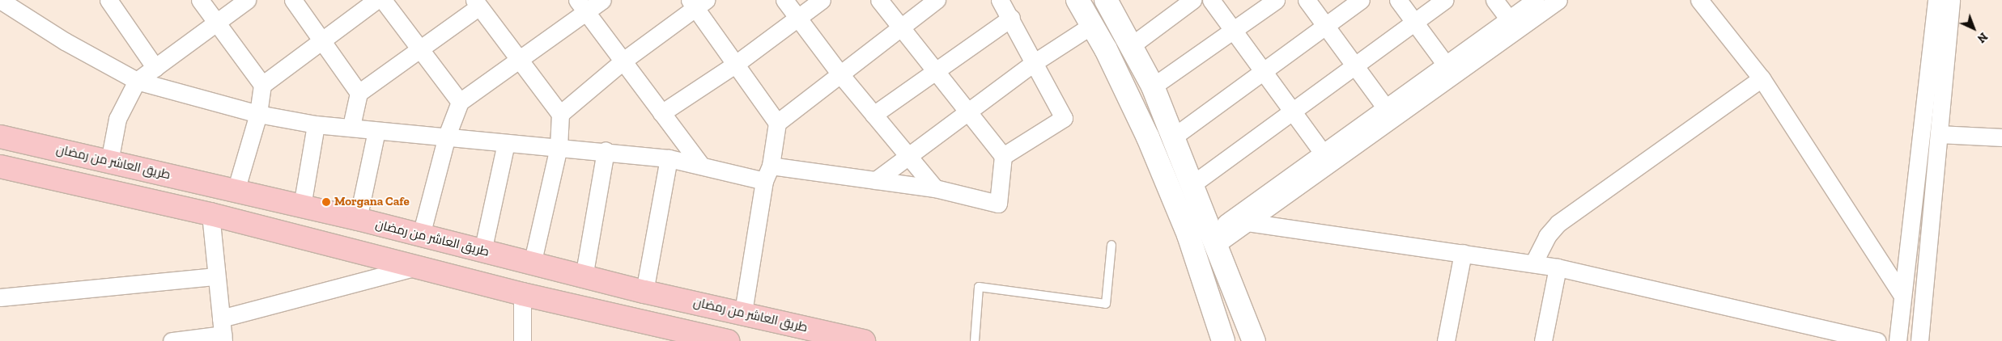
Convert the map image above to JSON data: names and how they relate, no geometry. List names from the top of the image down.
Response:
{
  "streets": {
    "main road": ["طريق العاشر من رمضان"]
  },
  "places": ["Morgana Cafe"],
  "north": "bottom right"
}
